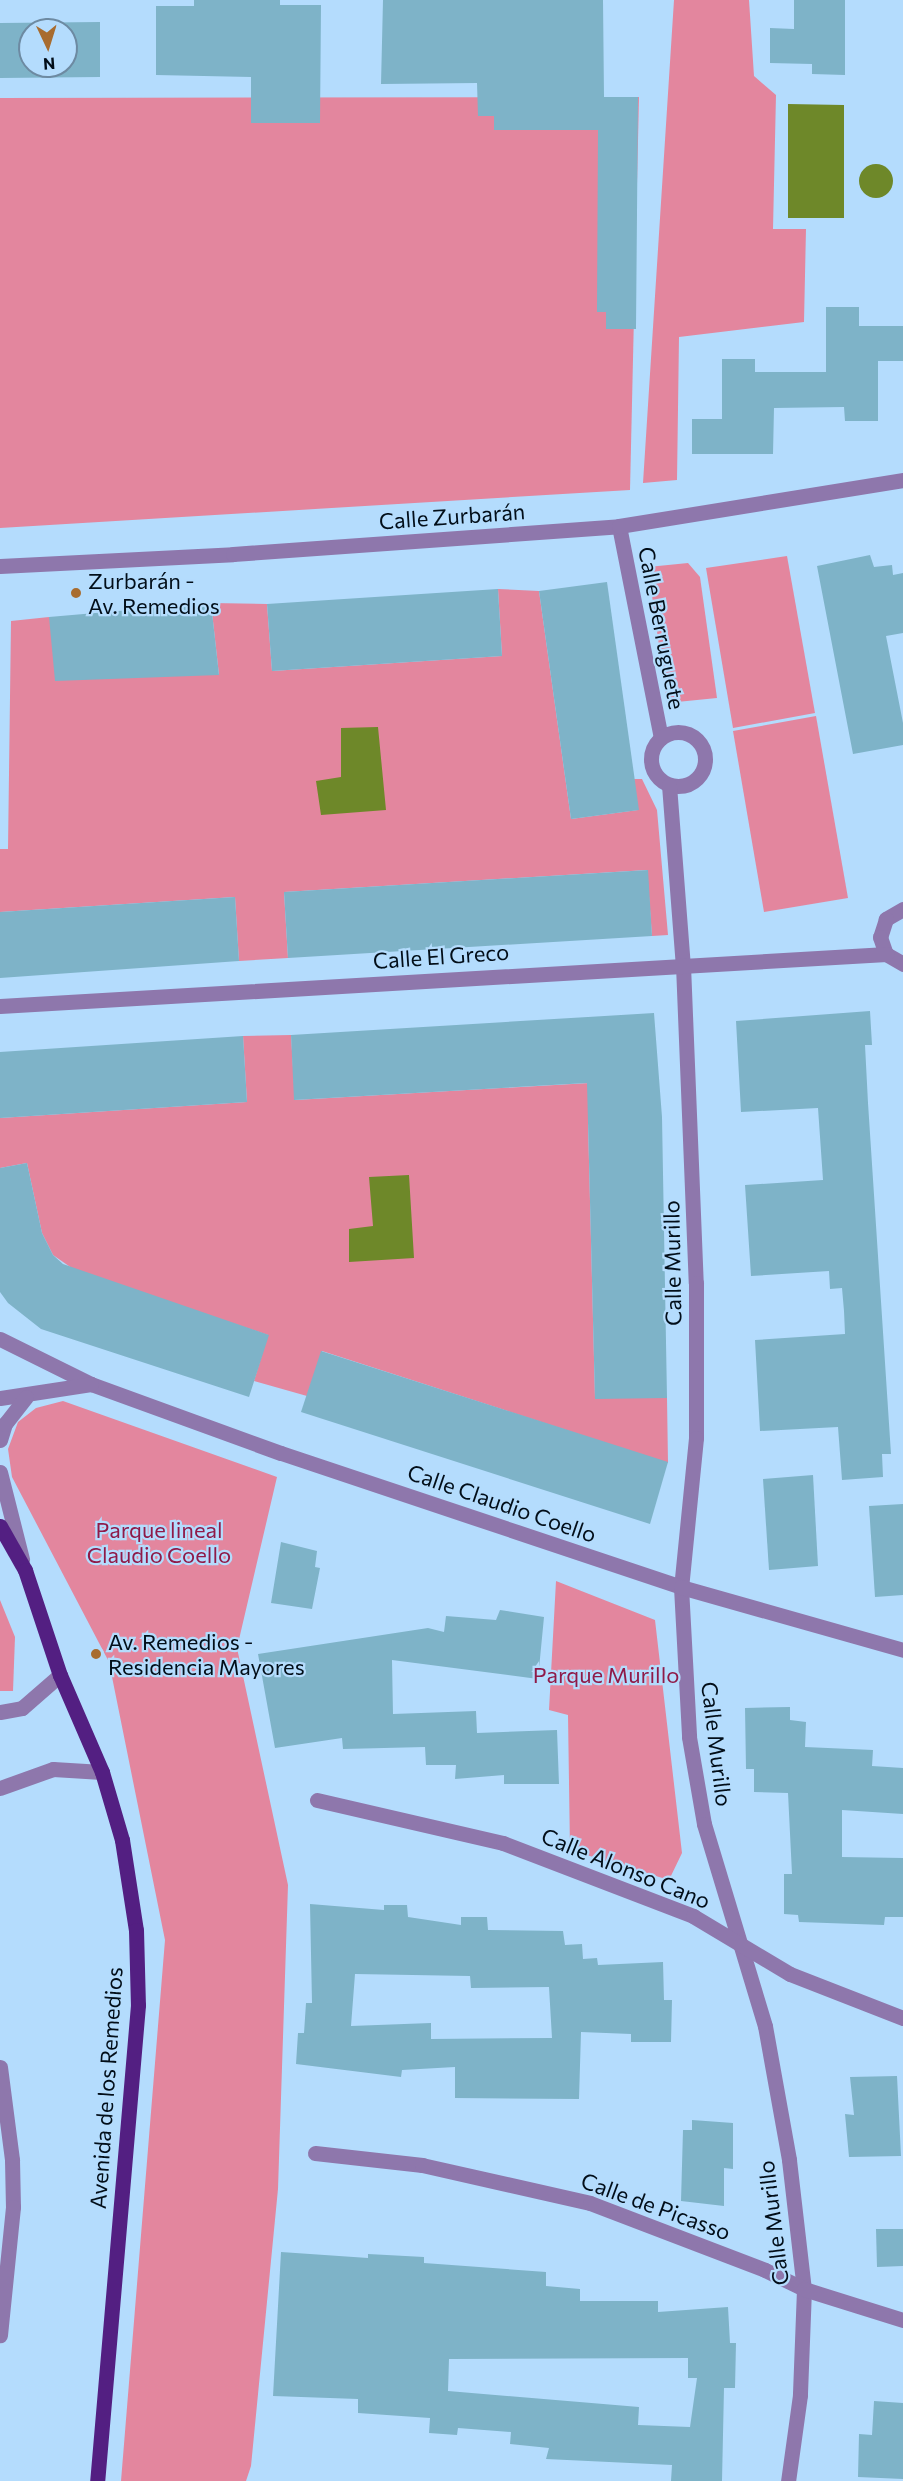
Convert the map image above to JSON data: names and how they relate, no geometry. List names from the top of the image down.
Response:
{
  "streets": {
    "main road": ["Avenida de los Remedios"],
    "street": [
      "Calle Zurbarán",
      "Calle Berruguete",
      "Calle El Greco",
      "Calle Murillo",
      "Calle Claudio Coello",
      "Calle Alonso Cano",
      "Calle de Picasso"
    ]
  },
  "crossings": [
    ["Calle Zurbarán", "Calle Berruguete"],
    ["Calle El Greco", "Calle Murillo"],
    ["Calle Murillo", "Calle Claudio Coello"],
    ["Calle Murillo", "Calle Alonso Cano"],
    ["Calle Murillo", "Calle de Picasso"]
  ],
  "parks": ["Parque lineal Claudio Coello", "Parque Murillo"],
  "places": ["Zurbarán - Av. Remedios", "Av. Remedios - Residencia Mayores"],
  "north": "bottom"
}
